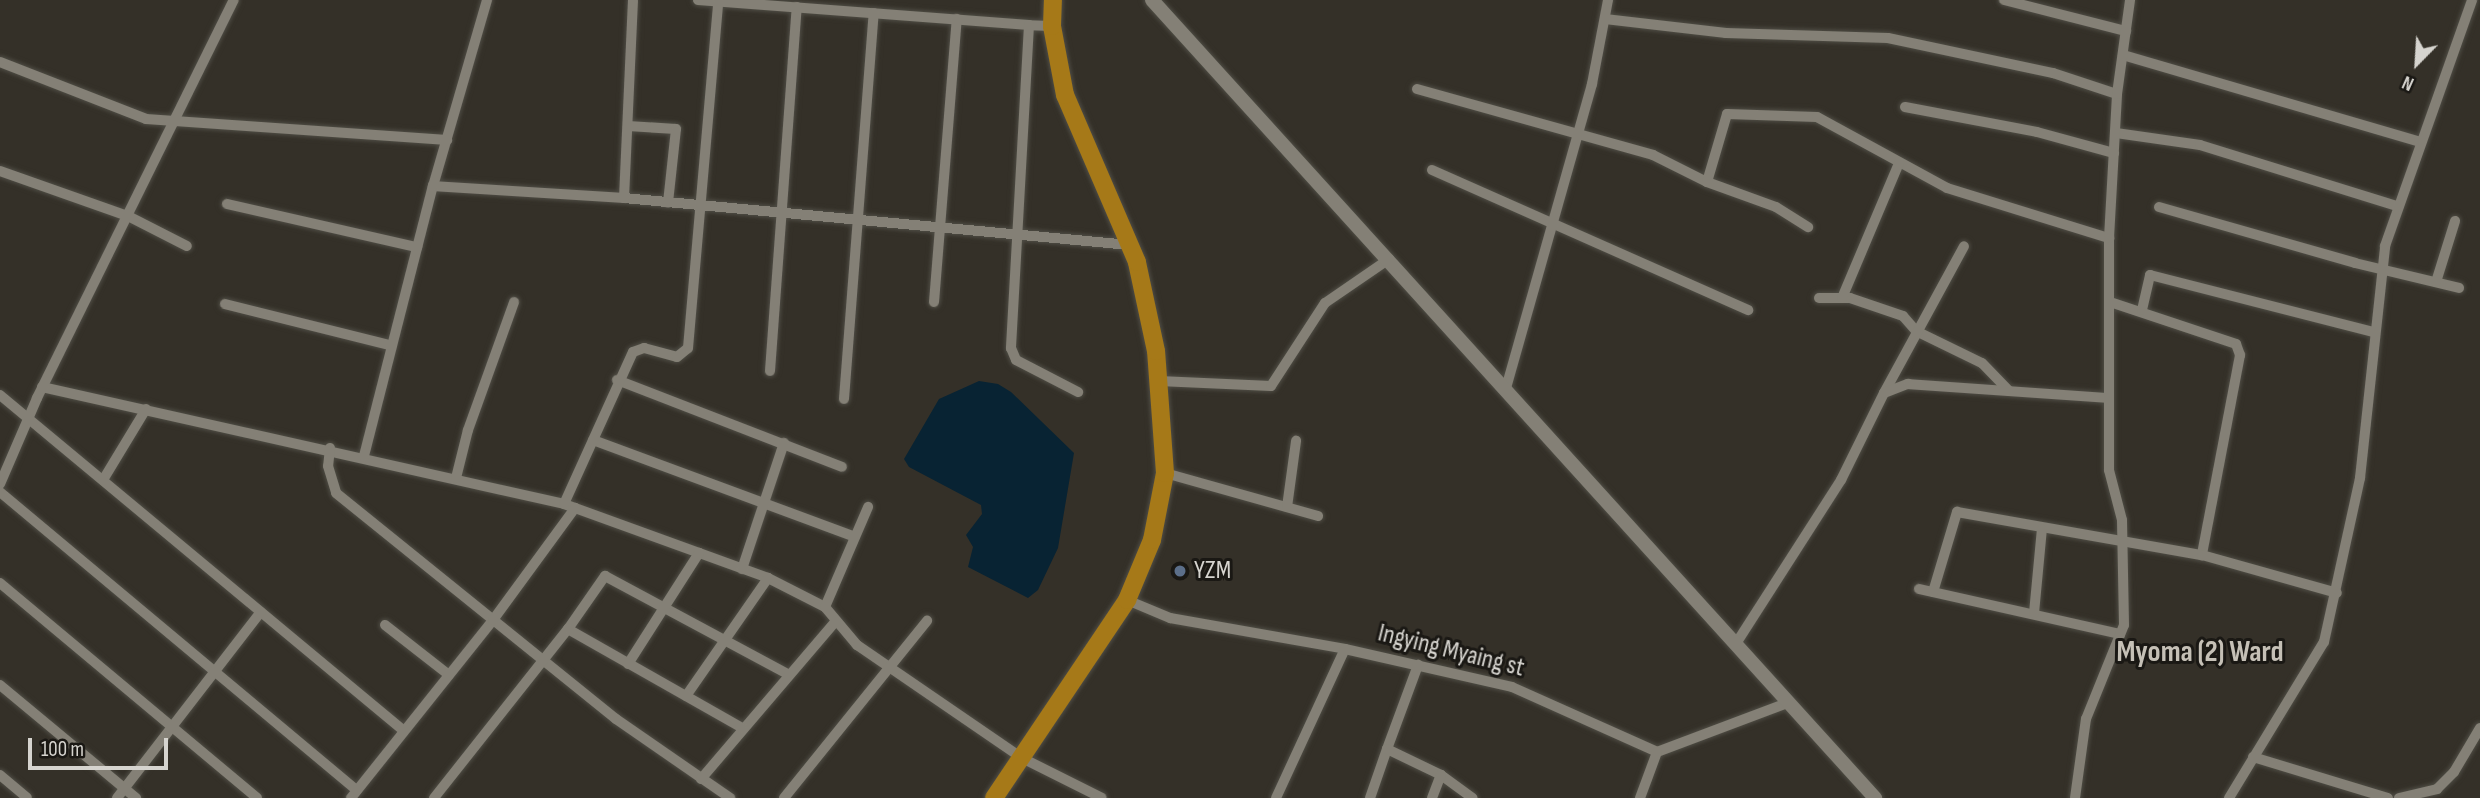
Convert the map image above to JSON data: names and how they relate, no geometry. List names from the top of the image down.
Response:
{
  "streets": {
    "street": ["Ingying Myaing st"]
  },
  "districts": ["Myoma (2) Ward"],
  "places": ["YZM"],
  "scale_bar": "100 m",
  "north": "bottom left"
}
